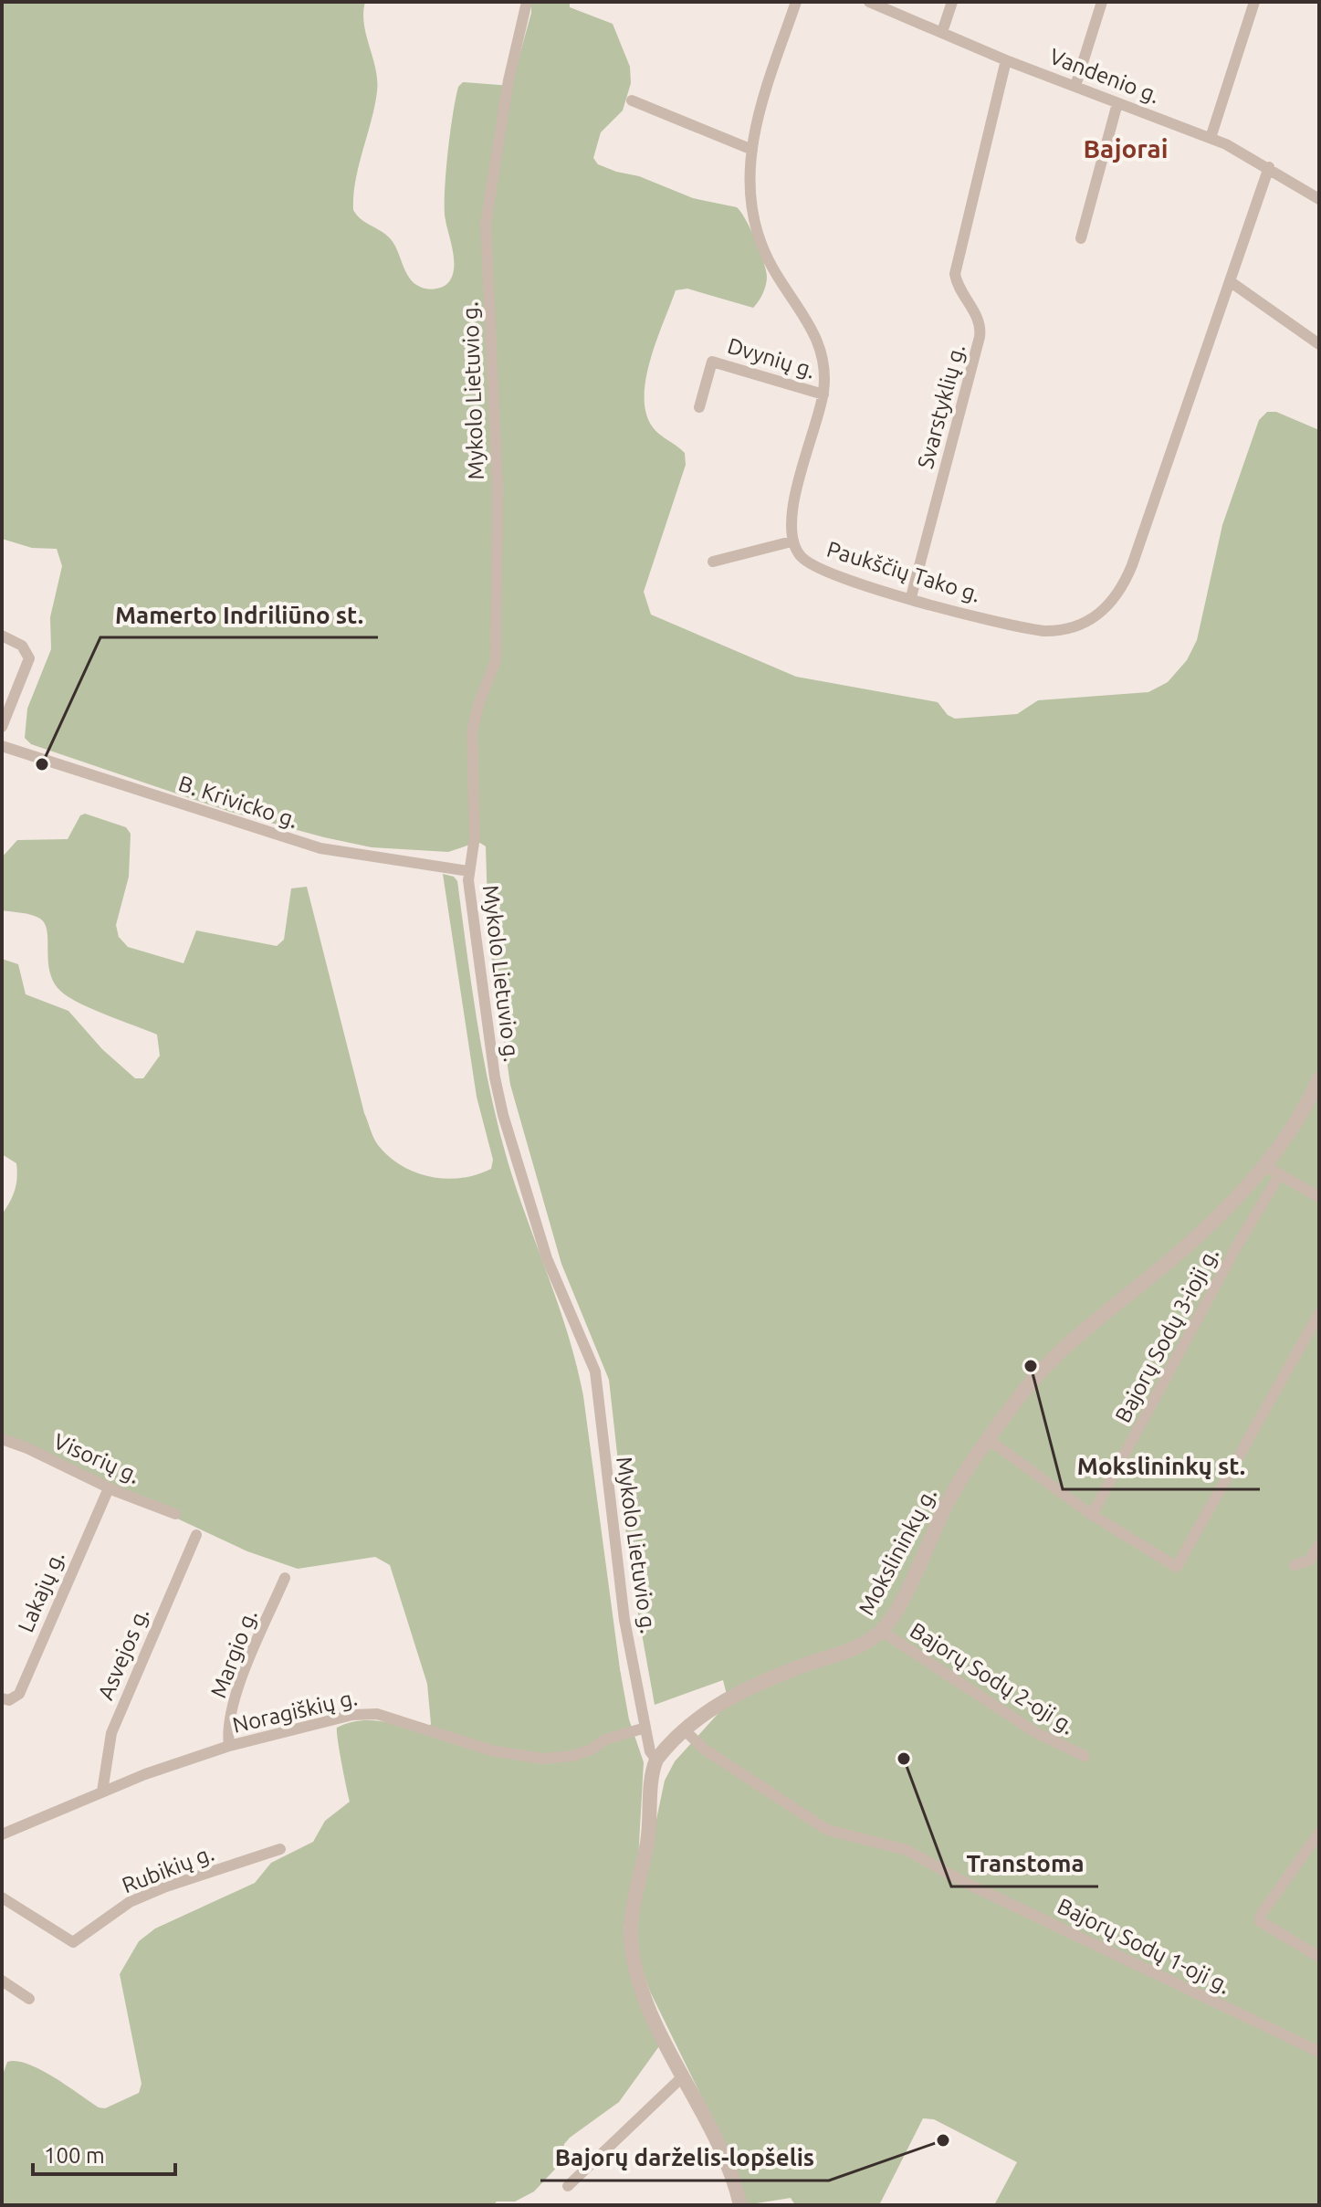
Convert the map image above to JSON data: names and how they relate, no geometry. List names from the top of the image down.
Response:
{
  "streets": {
    "street": [
      "Vandenio g.",
      "Dvynių g.",
      "Mykolo Lietuvio g.",
      "Svarstyklių g.",
      "Paukščių Tako g.",
      "B. Krivicko g.",
      "Bajorų Sodų 3-ioji g.",
      "Visorių g.",
      "Mokslininkų g.",
      "Lakajų g.",
      "Asvejos g.",
      "Margio g.",
      "Bajorų Sodų 2-oji g.",
      "Noragiškių g.",
      "Rubikių g.",
      "Bajorų Sodų 1-oji g."
    ]
  },
  "crossings": [
    ["Vandenio g.", "Svarstyklių g."],
    ["Vandenio g.", "Paukščių Tako g."],
    ["Mykolo Lietuvio g.", "B. Krivicko g."],
    ["Mykolo Lietuvio g.", "Mokslininkų g."],
    ["Mykolo Lietuvio g.", "Noragiškių g."],
    ["Svarstyklių g.", "Paukščių Tako g."],
    ["Visorių g.", "Lakajų g."],
    ["Mokslininkų g.", "Bajorų Sodų 2-oji g."],
    ["Mokslininkų g.", "Bajorų Sodų 1-oji g."],
    ["Asvejos g.", "Noragiškių g."],
    ["Margio g.", "Noragiškių g."]
  ],
  "districts": ["Bajorai"],
  "places": [
    "Mamerto Indriliūno st.",
    "Mokslininkų st.",
    "Transtoma",
    "Bajorų darželis-lopšelis"
  ],
  "scale_bar": "100 m"
}
